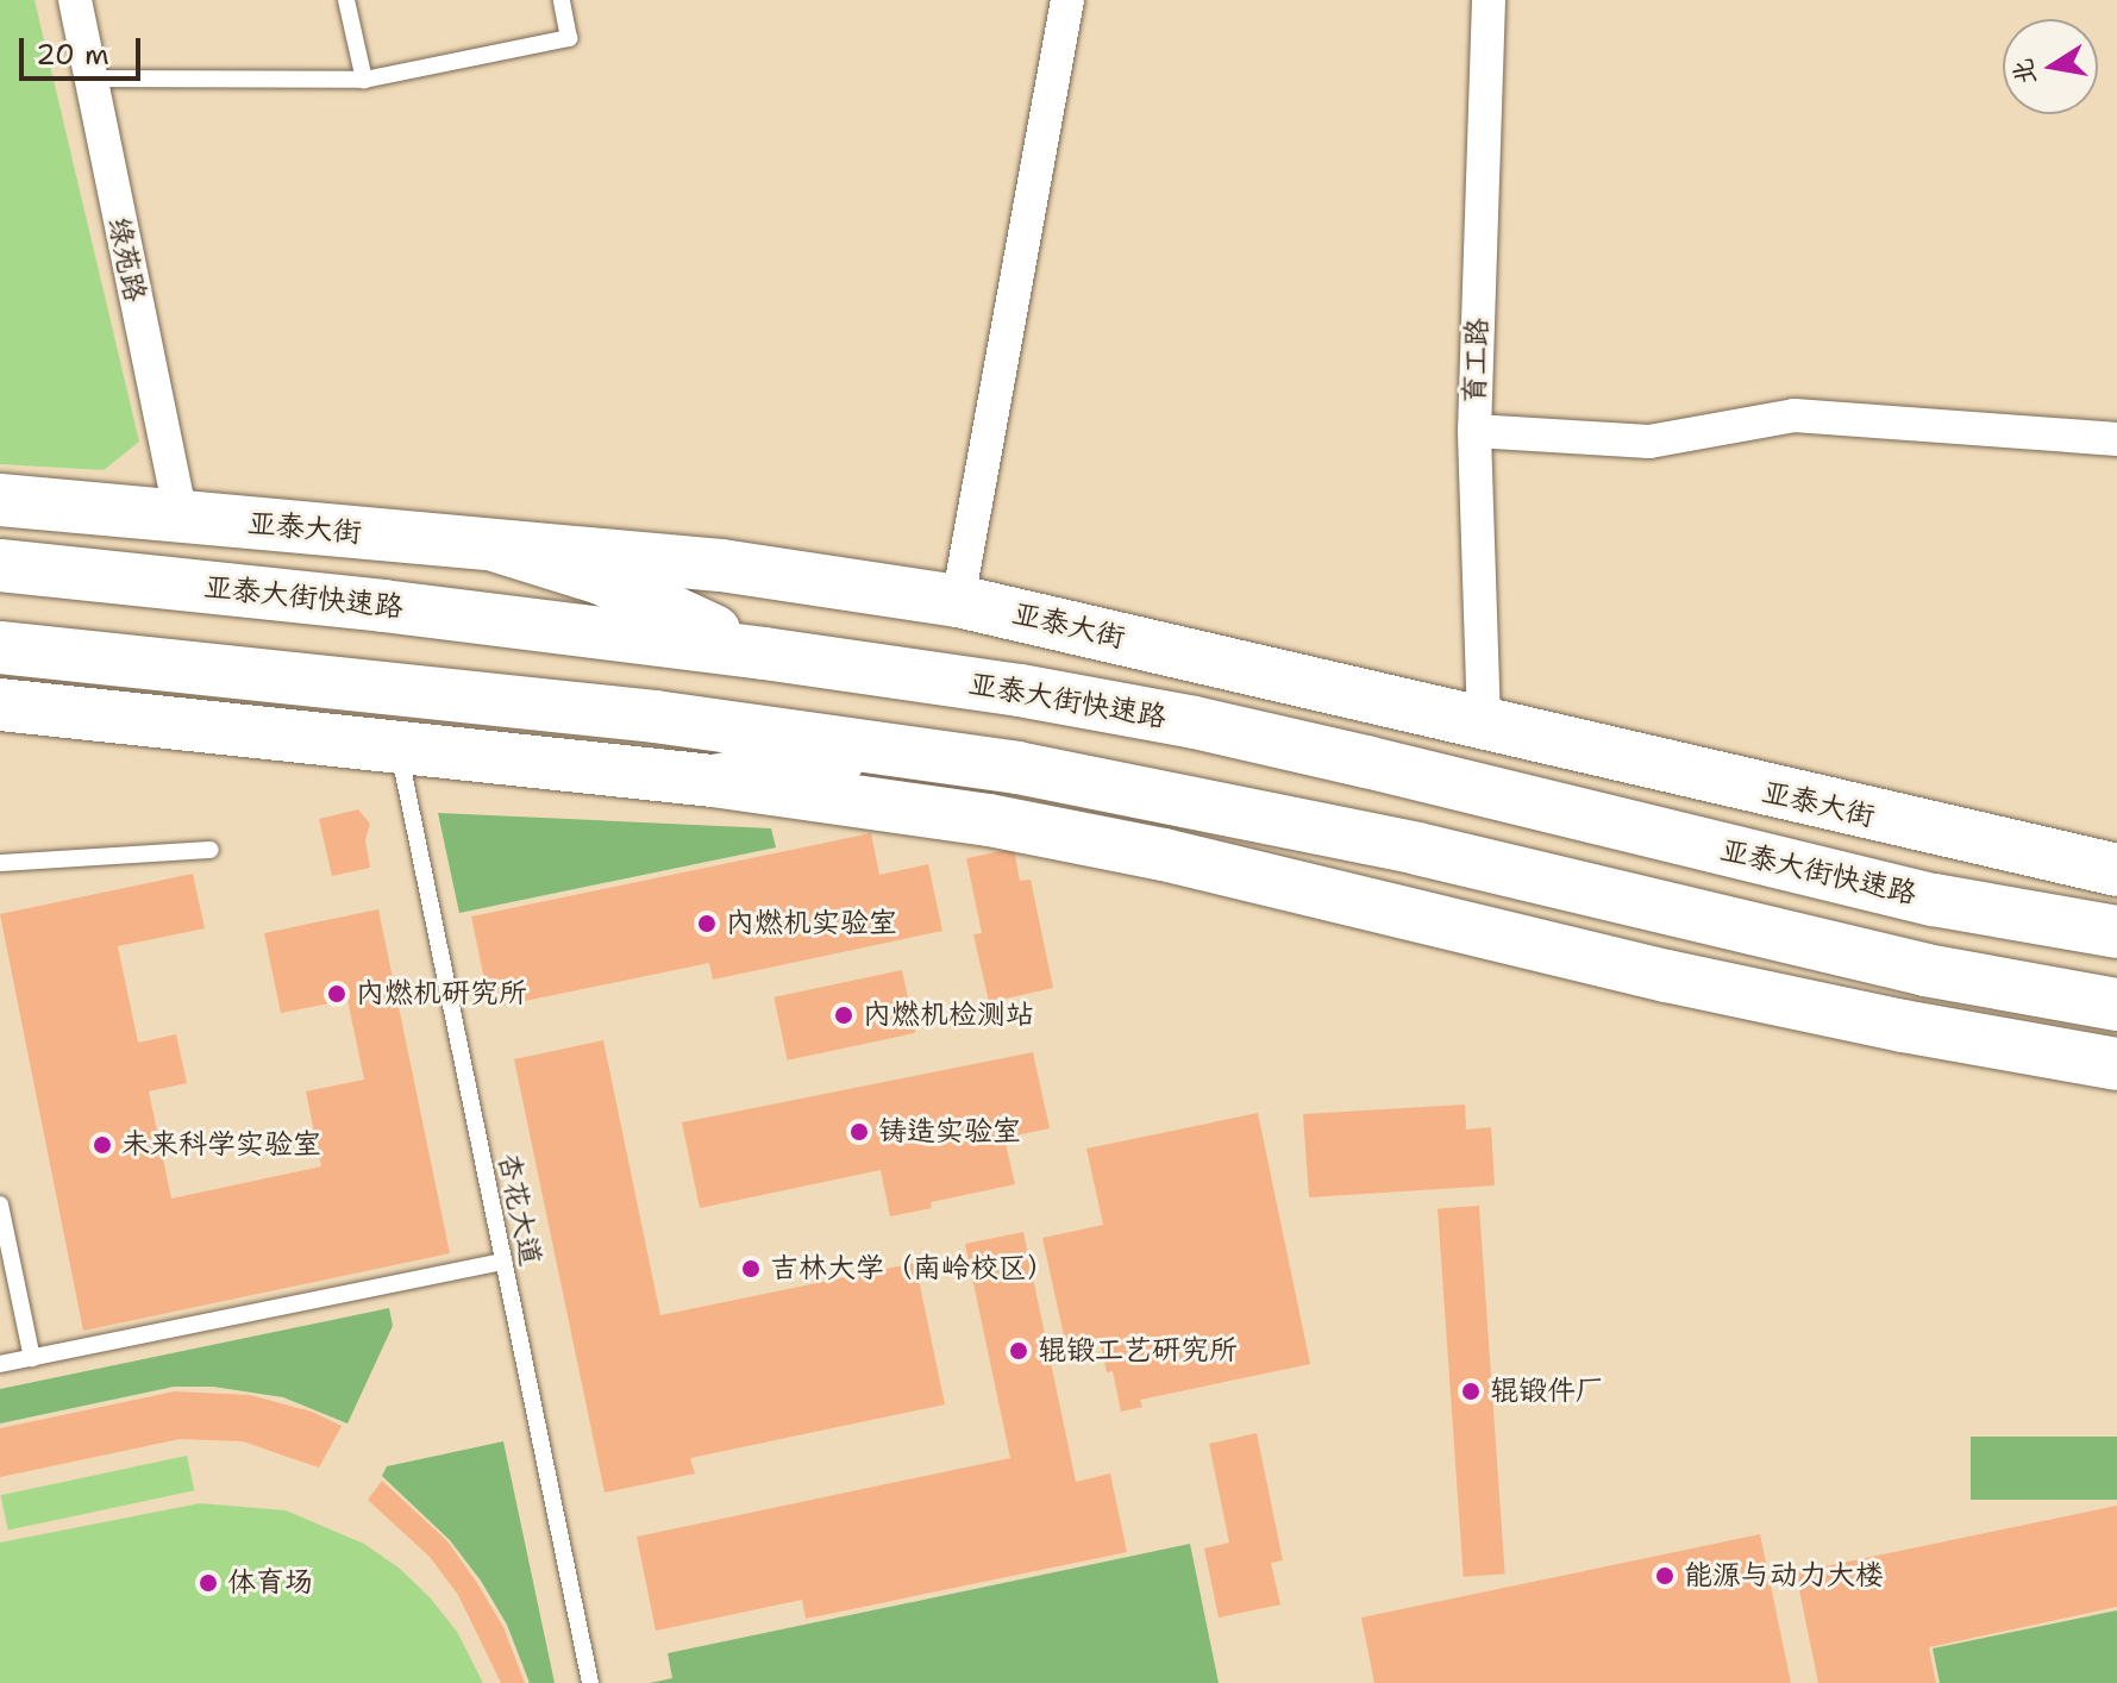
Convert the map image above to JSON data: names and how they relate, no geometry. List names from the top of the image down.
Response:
{
  "streets": {
    "main road": ["亚泰大街", "亚泰大街快速路"],
    "street": ["绿苑路", "育工路"],
    "lane": ["杏花大道"]
  },
  "crossings": [
    ["绿苑路", "亚泰大街"],
    ["育工路", "亚泰大街"]
  ],
  "places": [
    "内燃机实验室",
    "内燃机研究所",
    "内燃机检测站",
    "铸造实验室",
    "未来科学实验室",
    "吉林大学（南岭校区）",
    "辊锻工艺研究所",
    "辊锻件厂",
    "能源与动力大楼",
    "体育场"
  ],
  "scale_bar": "20 m",
  "north": "left"
}
